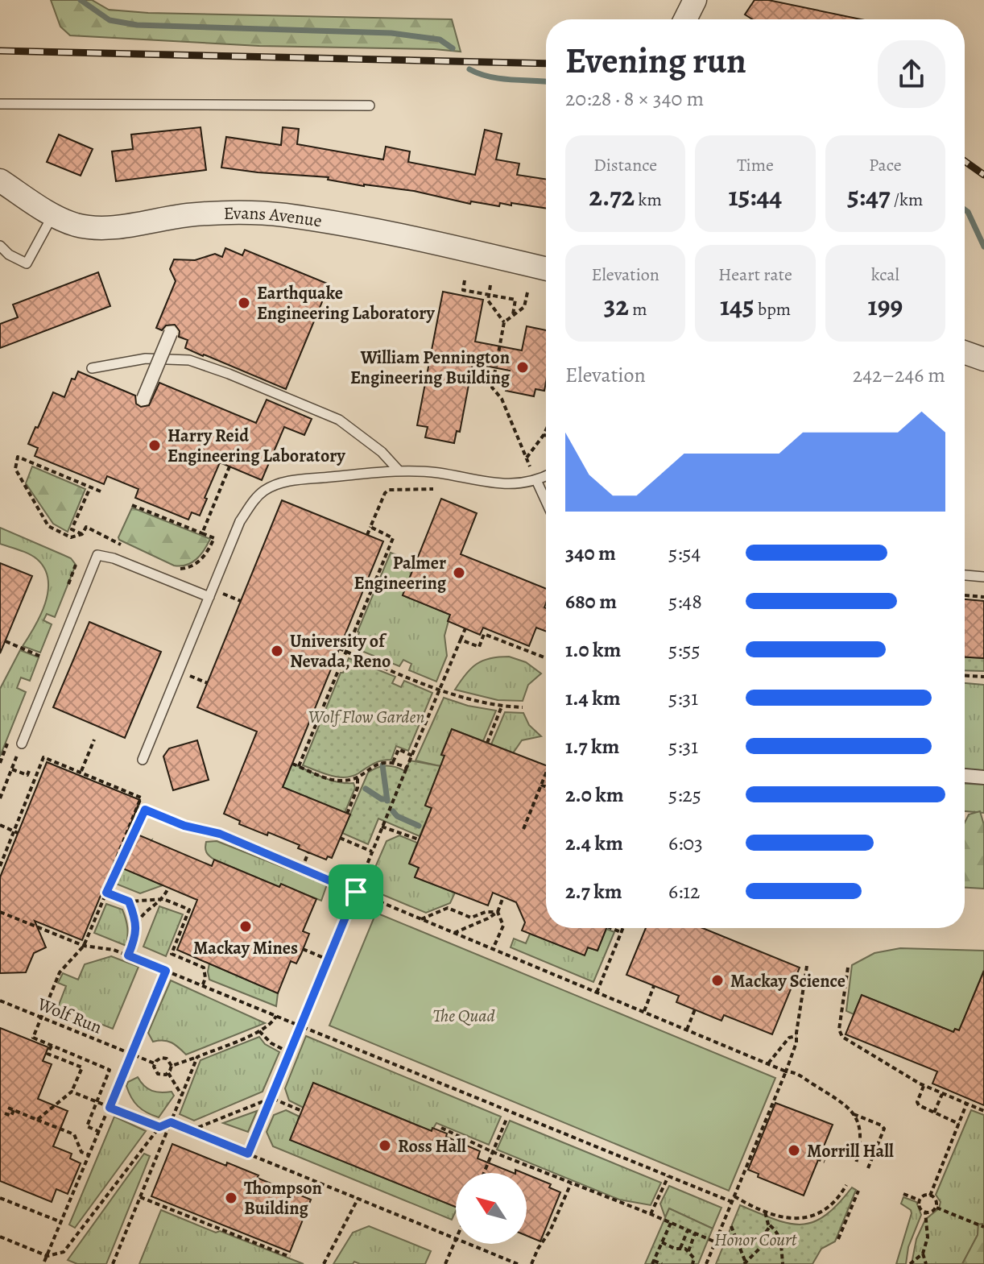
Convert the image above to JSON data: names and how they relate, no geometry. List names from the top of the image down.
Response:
{
  "streets": {
    "street": ["Evans Avenue"],
    "path": ["Wolf Run"]
  },
  "parks": ["Wolf Flow Garden", "The Quad", "Honor Court"],
  "places": [
    "Earthquake Engineering Laboratory",
    "William Pennington Engineering Building",
    "Harry Reid Engineering Laboratory",
    "Palmer Engineering",
    "University of Nevada, Reno",
    "Mackay Mines",
    "Mackay Science",
    "Ross Hall",
    "Morrill Hall",
    "Thompson Building"
  ],
  "north": "top left",
  "page": {
    "heading": ["Evening run", "20:28 · 8 × 340 m"],
    "stats": [
      ["Distance", "2.72 km"],
      ["Time", "15:44"],
      ["Pace", "5:47 /km"],
      ["Elevation", "32 m"],
      ["Heart rate", "145 bpm"],
      ["kcal", "199"]
    ],
    "chart": ["Elevation", "242–246 m"],
    "list": [
      {
        "name": "340 m",
        "note": "5:54"
      },
      {
        "name": "680 m",
        "note": "5:48"
      },
      {
        "name": "1.0 km",
        "note": "5:55"
      },
      {
        "name": "1.4 km",
        "note": "5:31"
      },
      {
        "name": "1.7 km",
        "note": "5:31"
      },
      {
        "name": "2.0 km",
        "note": "5:25"
      },
      {
        "name": "2.4 km",
        "note": "6:03"
      },
      {
        "name": "2.7 km",
        "note": "6:12"
      }
    ]
  }
}
